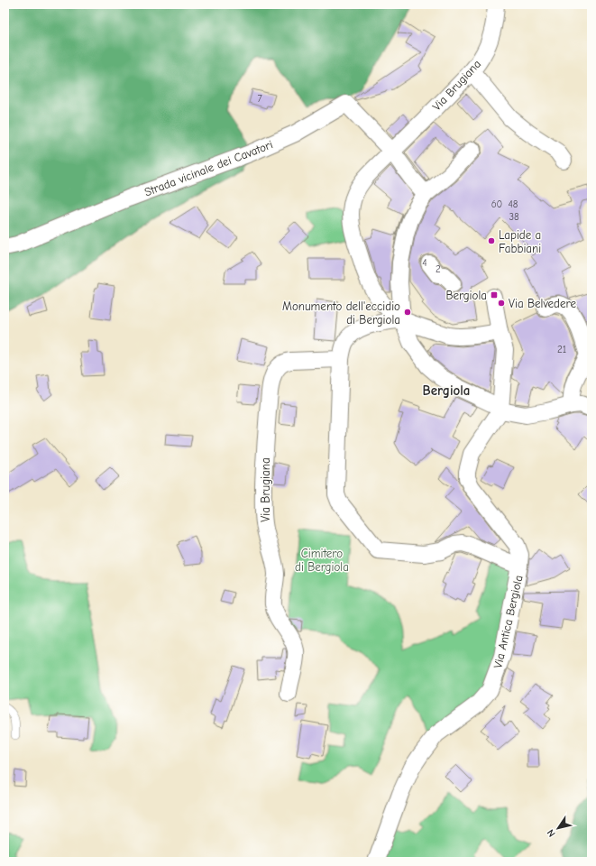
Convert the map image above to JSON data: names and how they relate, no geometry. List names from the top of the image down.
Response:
{
  "streets": {
    "street": ["Via Brugiana", "Strada vicinale dei Cavatori", "Via Antica Bergiola"]
  },
  "crossings": [
    ["Via Brugiana", "Strada vicinale dei Cavatori"],
    ["Via Brugiana", "Via Antica Bergiola"]
  ],
  "districts": ["Bergiola"],
  "parks": ["Cimitero di Bergiola"],
  "places": {
    "other": ["Lapide a Fabbiani", "Via Belvedere", "Monumento dell'eccidio di Bergiola"],
    "transit": ["Bergiola"]
  },
  "house_numbers": [
    "7",
    "60",
    "48",
    "38",
    "4",
    "2",
    "21"
  ],
  "north": "bottom left"
}
